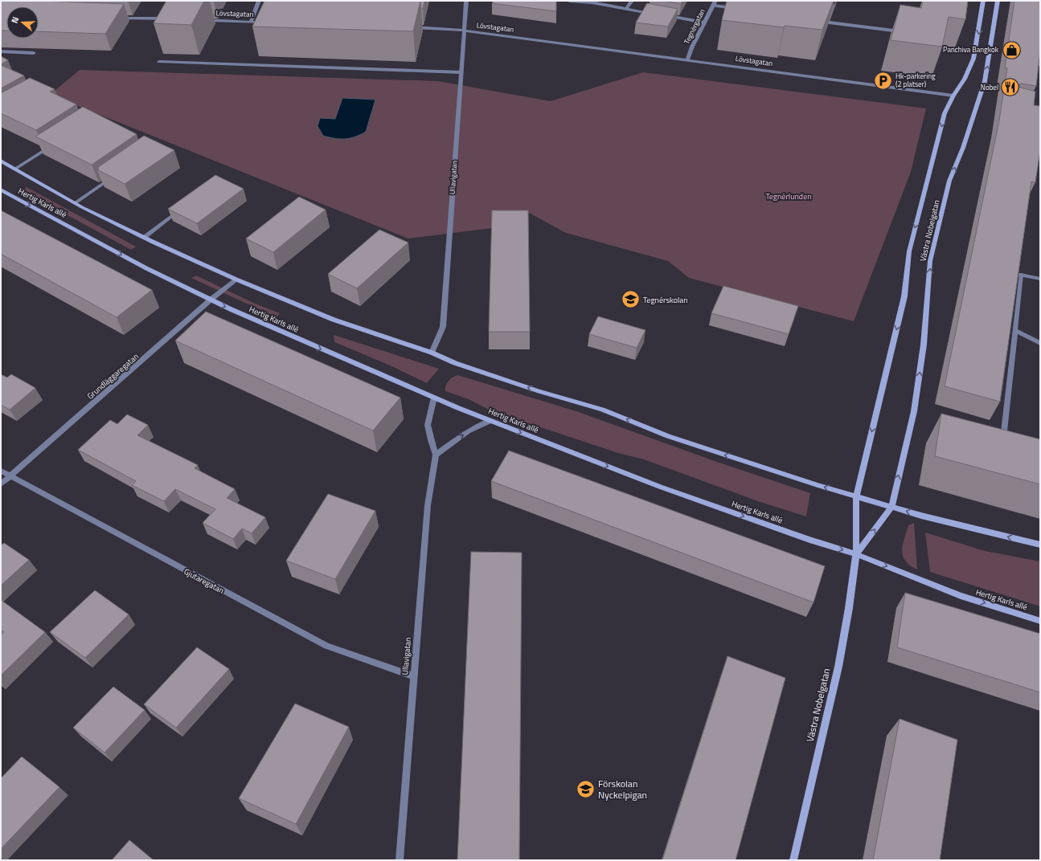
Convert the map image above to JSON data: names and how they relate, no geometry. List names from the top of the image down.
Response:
{
  "streets": {
    "main road": ["Hertig Karls allé", "Västra Nobelgatan"],
    "street": [
      "Lövstagatan",
      "Tegnérgatan",
      "Ullavigatan",
      "Grundläggaregatan",
      "Gjutaregatan"
    ]
  },
  "crossings": [
    ["Lövstagatan", "Tegnérgatan"],
    ["Lövstagatan", "Ullavigatan"],
    ["Lövstagatan", "Västra Nobelgatan"],
    ["Ullavigatan", "Hertig Karls allé"],
    ["Ullavigatan", "Gjutaregatan"],
    ["Hertig Karls allé", "Västra Nobelgatan"],
    ["Hertig Karls allé", "Grundläggaregatan"],
    ["Grundläggaregatan", "Gjutaregatan"]
  ],
  "parks": ["Tegnérlunden"],
  "places": {
    "shop": ["Panchiva Bangkok"],
    "parking": ["Hk-parkering (2 platser)"],
    "restaurant": ["Nobel"],
    "school or university": ["Tegnérskolan", "Förskolan Nyckelpigan"]
  },
  "north": "left"
}
